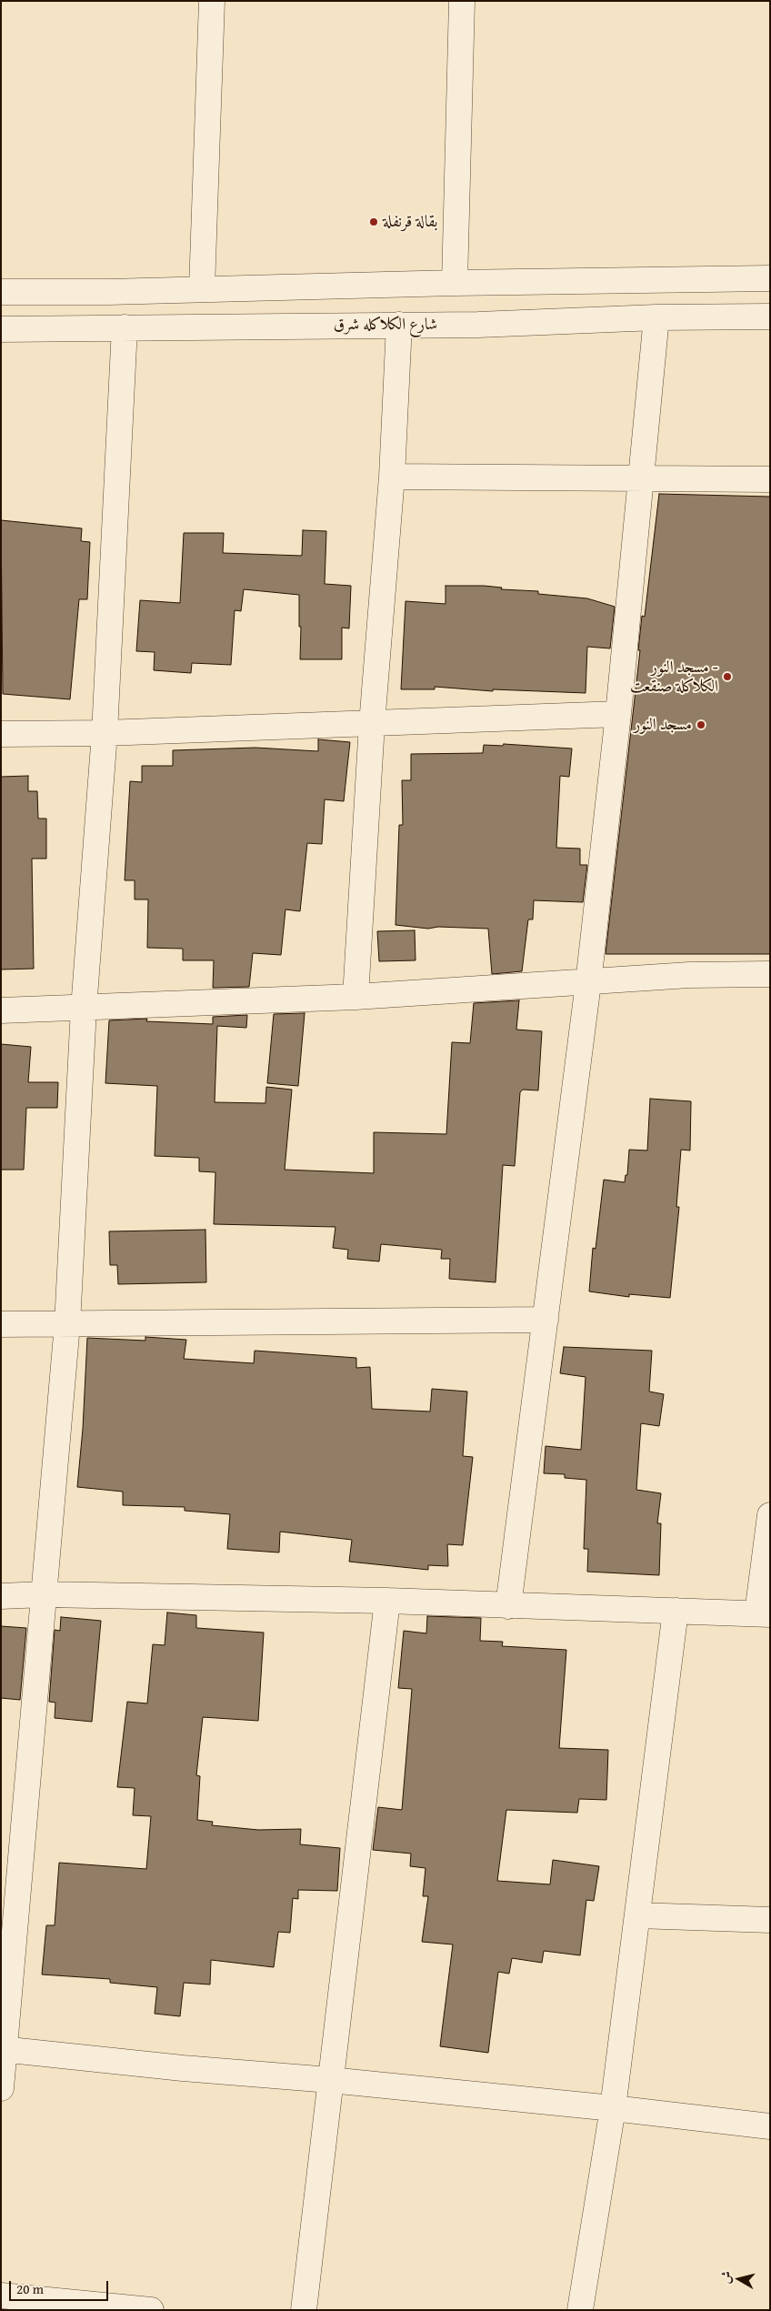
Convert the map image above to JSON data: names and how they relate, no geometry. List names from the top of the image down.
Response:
{
  "streets": {
    "street": ["شارع الكلاكله شرق"]
  },
  "places": ["بقالة قرنفلة", "مسجد النور - الكلاكلة صنقعت", "مسجد النور"],
  "scale_bar": "20 m",
  "north": "left"
}
